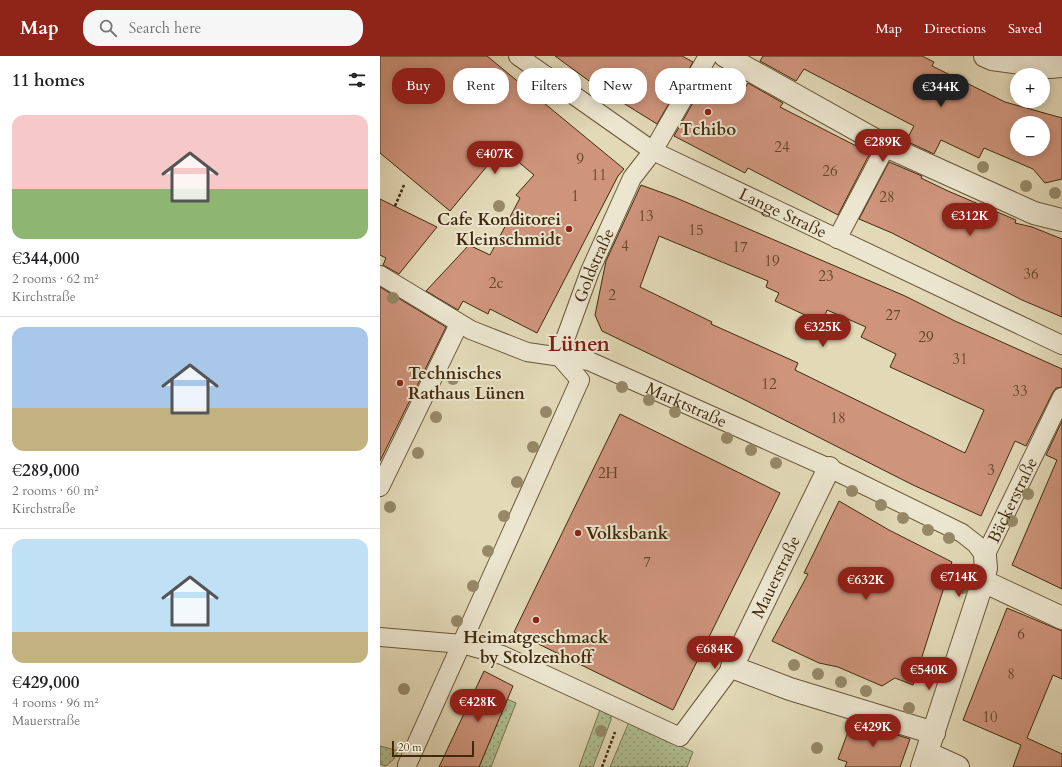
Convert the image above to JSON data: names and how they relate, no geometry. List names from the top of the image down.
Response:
{
  "streets": {
    "street": [
      "Lange Straße",
      "Goldstraße",
      "Marktstraße",
      "Bäckerstraße",
      "Mauerstraße"
    ]
  },
  "crossings": [
    ["Lange Straße", "Goldstraße"],
    ["Goldstraße", "Marktstraße"],
    ["Marktstraße", "Bäckerstraße"],
    ["Marktstraße", "Mauerstraße"]
  ],
  "districts": ["Lünen"],
  "places": [
    "Tchibo",
    "Cafe Konditorei Kleinschmidt",
    "Technisches Rathaus Lünen",
    "Volksbank",
    "Heimatgeschmack by Stolzenhoff"
  ],
  "house_numbers": [
    "24",
    "9",
    "26",
    "11",
    "1",
    "28",
    "13",
    "15",
    "4",
    "17",
    "19",
    "36",
    "23",
    "2c",
    "2",
    "27",
    "29",
    "31",
    "12",
    "33",
    "18",
    "3",
    "2H",
    "7",
    "6",
    "8",
    "10"
  ],
  "scale_bar": "20 m",
  "page": {
    "header": "Map",
    "search": "Search here",
    "nav": ["Map", "Directions", "Saved"],
    "heading": "11 homes",
    "map_buttons": ["+", "−"],
    "chip": [
      "Buy",
      "Rent",
      "Filters",
      "New",
      "Apartment"
    ],
    "price": [
      "€344K",
      "€289K",
      "€407K",
      "€312K",
      "€325K",
      "€714K",
      "€632K",
      "€684K",
      "€540K",
      "€428K",
      "€429K"
    ],
    "list": [
      {
        "name": "€344,000",
        "note": "2 rooms · 62 m² · Kirchstraße"
      },
      {
        "name": "€289,000",
        "note": "2 rooms · 60 m² · Kirchstraße"
      },
      {
        "name": "€429,000",
        "note": "4 rooms · 96 m² · Mauerstraße"
      }
    ],
    "scale": "20 m"
  }
}
